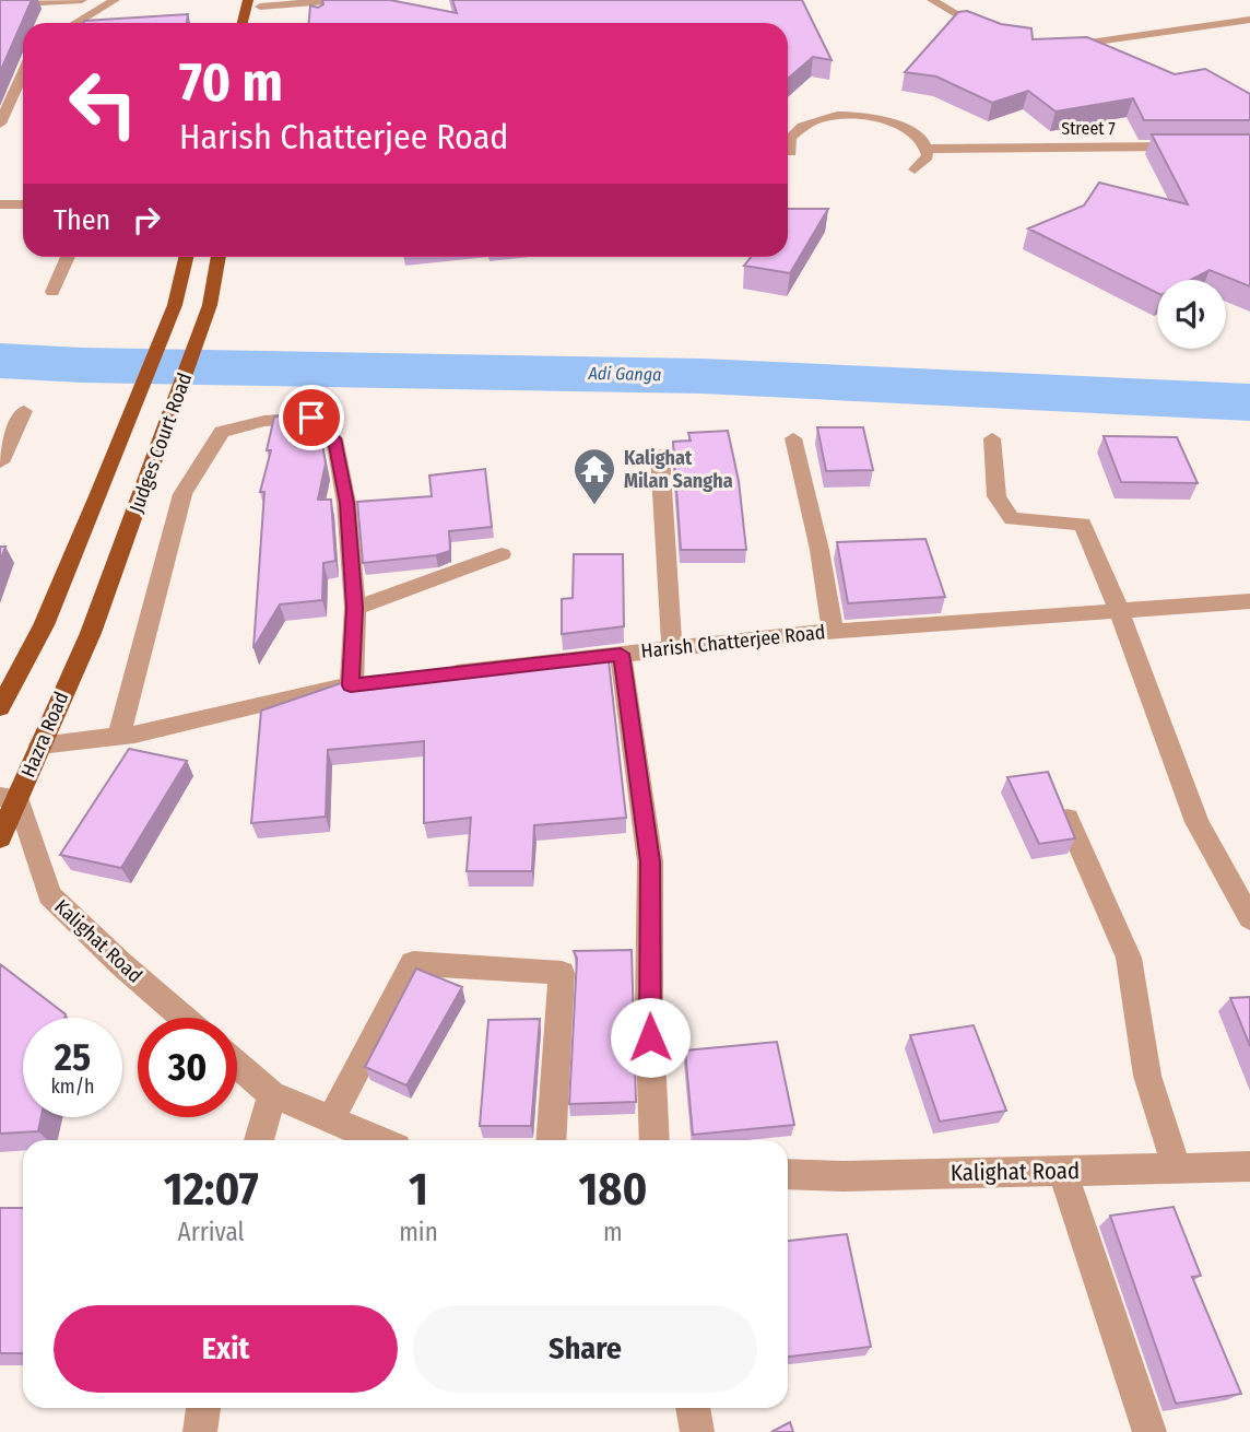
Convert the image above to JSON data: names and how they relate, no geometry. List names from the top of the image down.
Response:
{
  "streets": {
    "main road": ["Judges Court Road", "Hazra Road"],
    "street": ["Street 7", "Harish Chatterjee Road", "Kalighat Road"]
  },
  "crossings": [
    ["Judges Court Road", "Hazra Road"],
    ["Hazra Road", "Kalighat Road"]
  ],
  "water": ["Adi Ganga"],
  "places": {
    "temple": ["Kalighat Milan Sangha"]
  },
  "page": {
    "turn": ["70 m", "Harish Chatterjee Road"],
    "then": "Then",
    "speed": "25 km/h",
    "limit": "30",
    "eta": [
      "12:07",
      "Arrival",
      "1",
      "min",
      "180",
      "m"
    ],
    "buttons": ["Exit", "Share"]
  }
}
